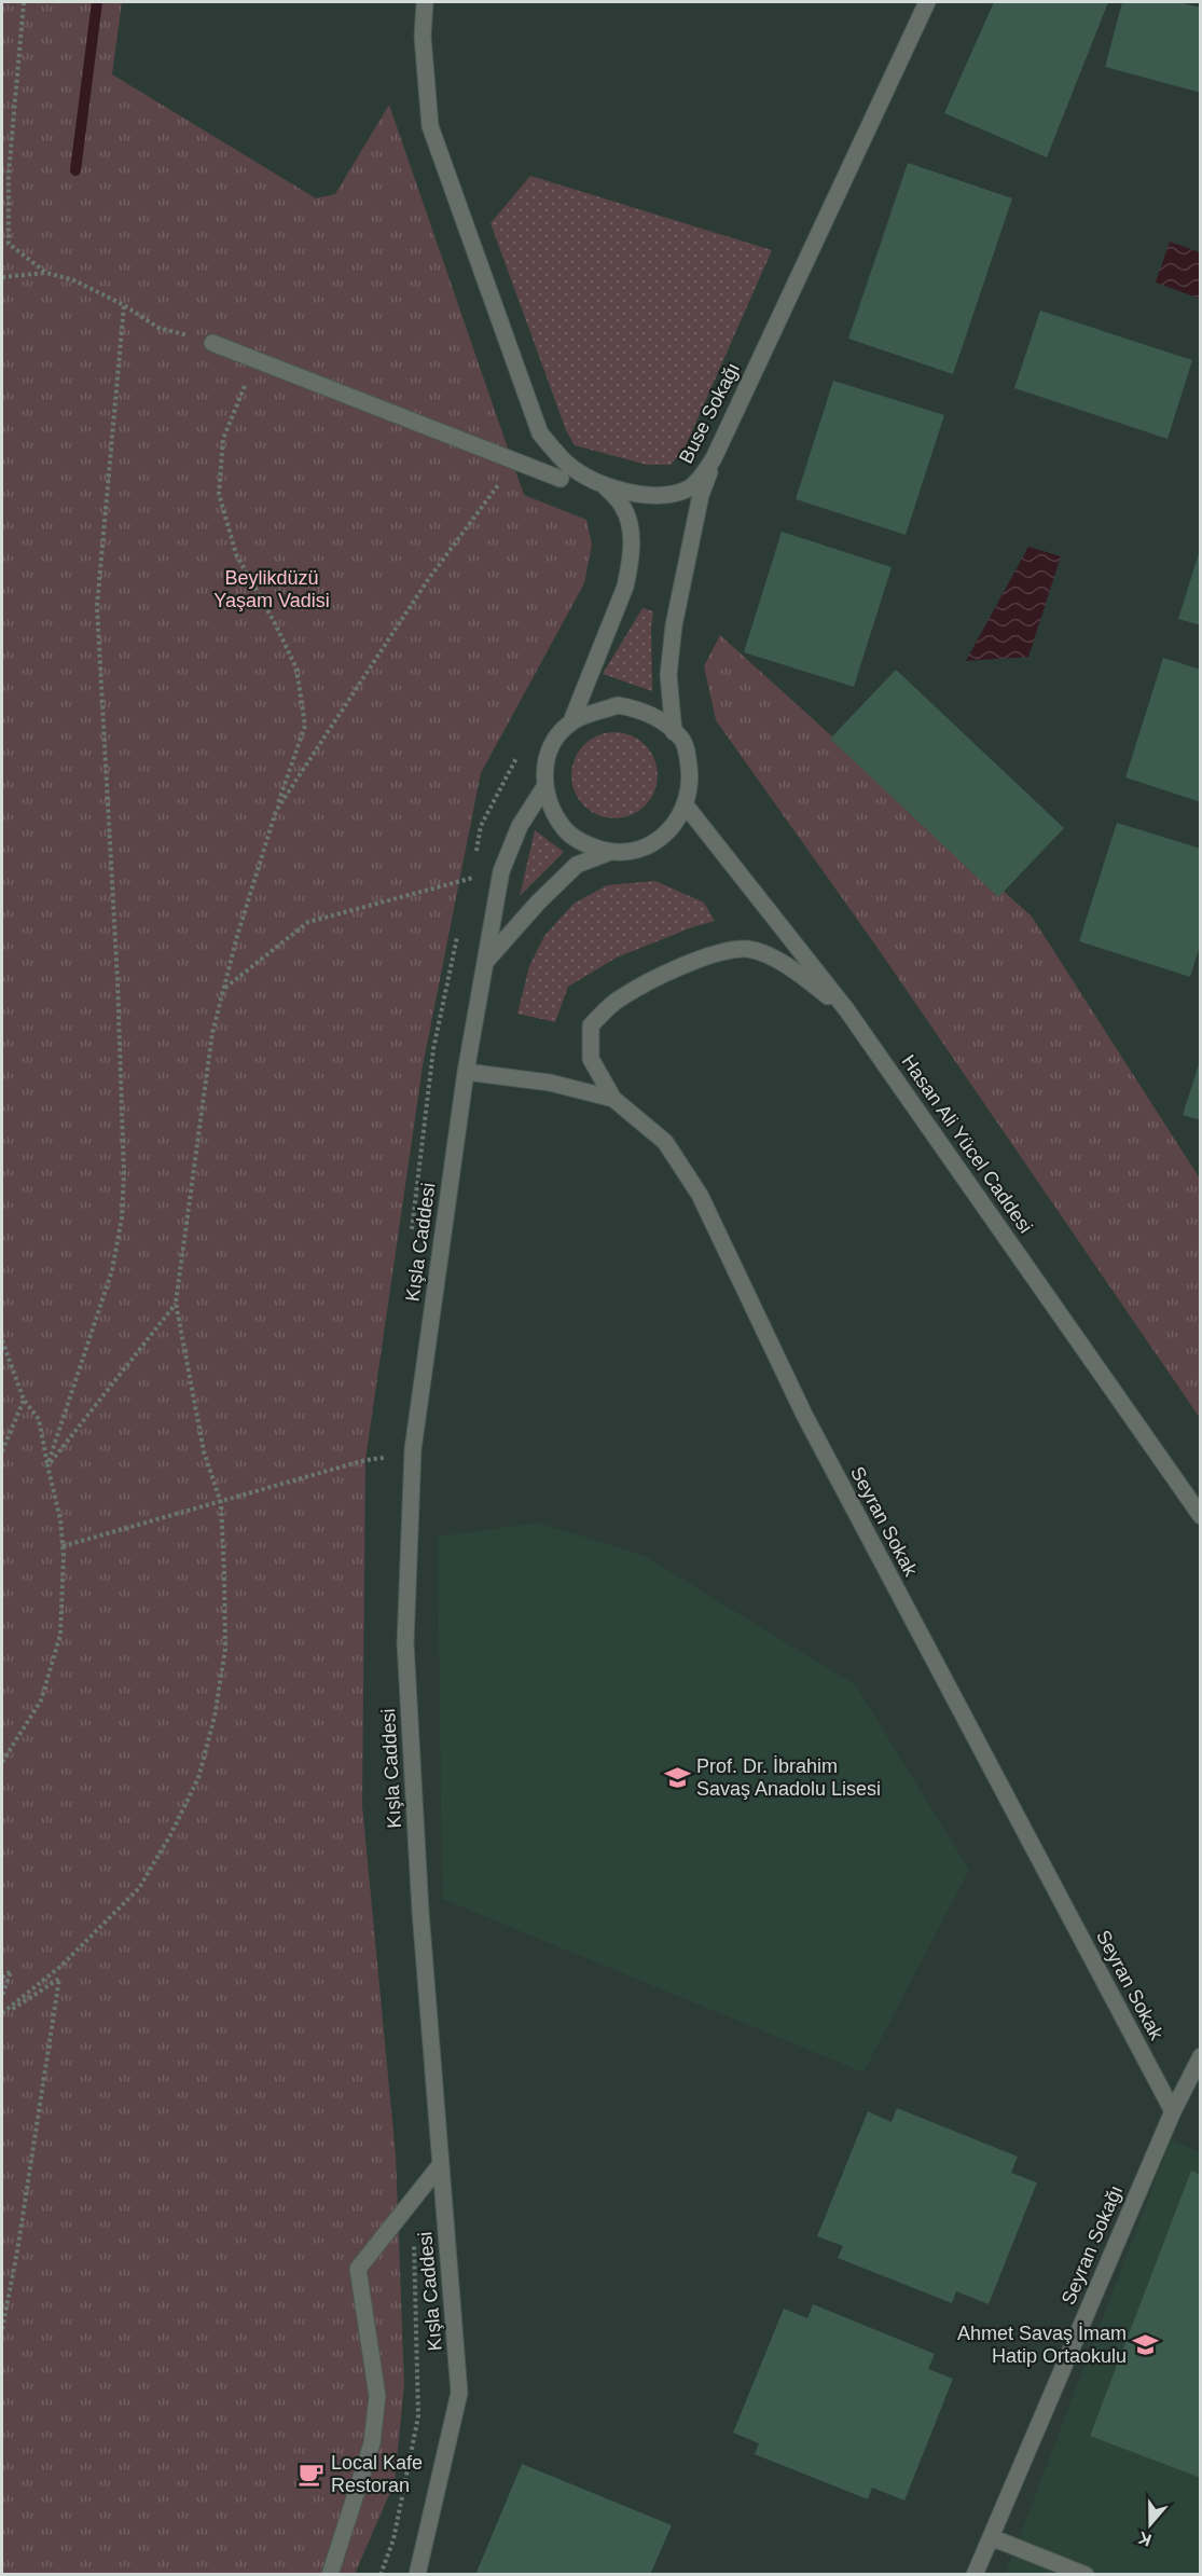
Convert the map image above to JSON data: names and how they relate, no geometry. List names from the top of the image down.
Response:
{
  "streets": {
    "street": [
      "Buse Sokağı",
      "Hasan Ali Yücel Caddesi",
      "Kışla Caddesi",
      "Seyran Sokak",
      "Seyran Sokağı"
    ]
  },
  "crossings": [
    ["Hasan Ali Yücel Caddesi", "Kışla Caddesi"],
    ["Kışla Caddesi", "Seyran Sokak"],
    ["Seyran Sokak", "Seyran Sokağı"]
  ],
  "parks": ["Beylikdüzü Yaşam Vadisi"],
  "places": {
    "school or university": ["Prof. Dr. İbrahim Savaş Anadolu Lisesi", "Ahmet Savaş İmam Hatip Ortaokulu"],
    "cafe": ["Local Kafe Restoran"]
  },
  "north": "bottom"
}
